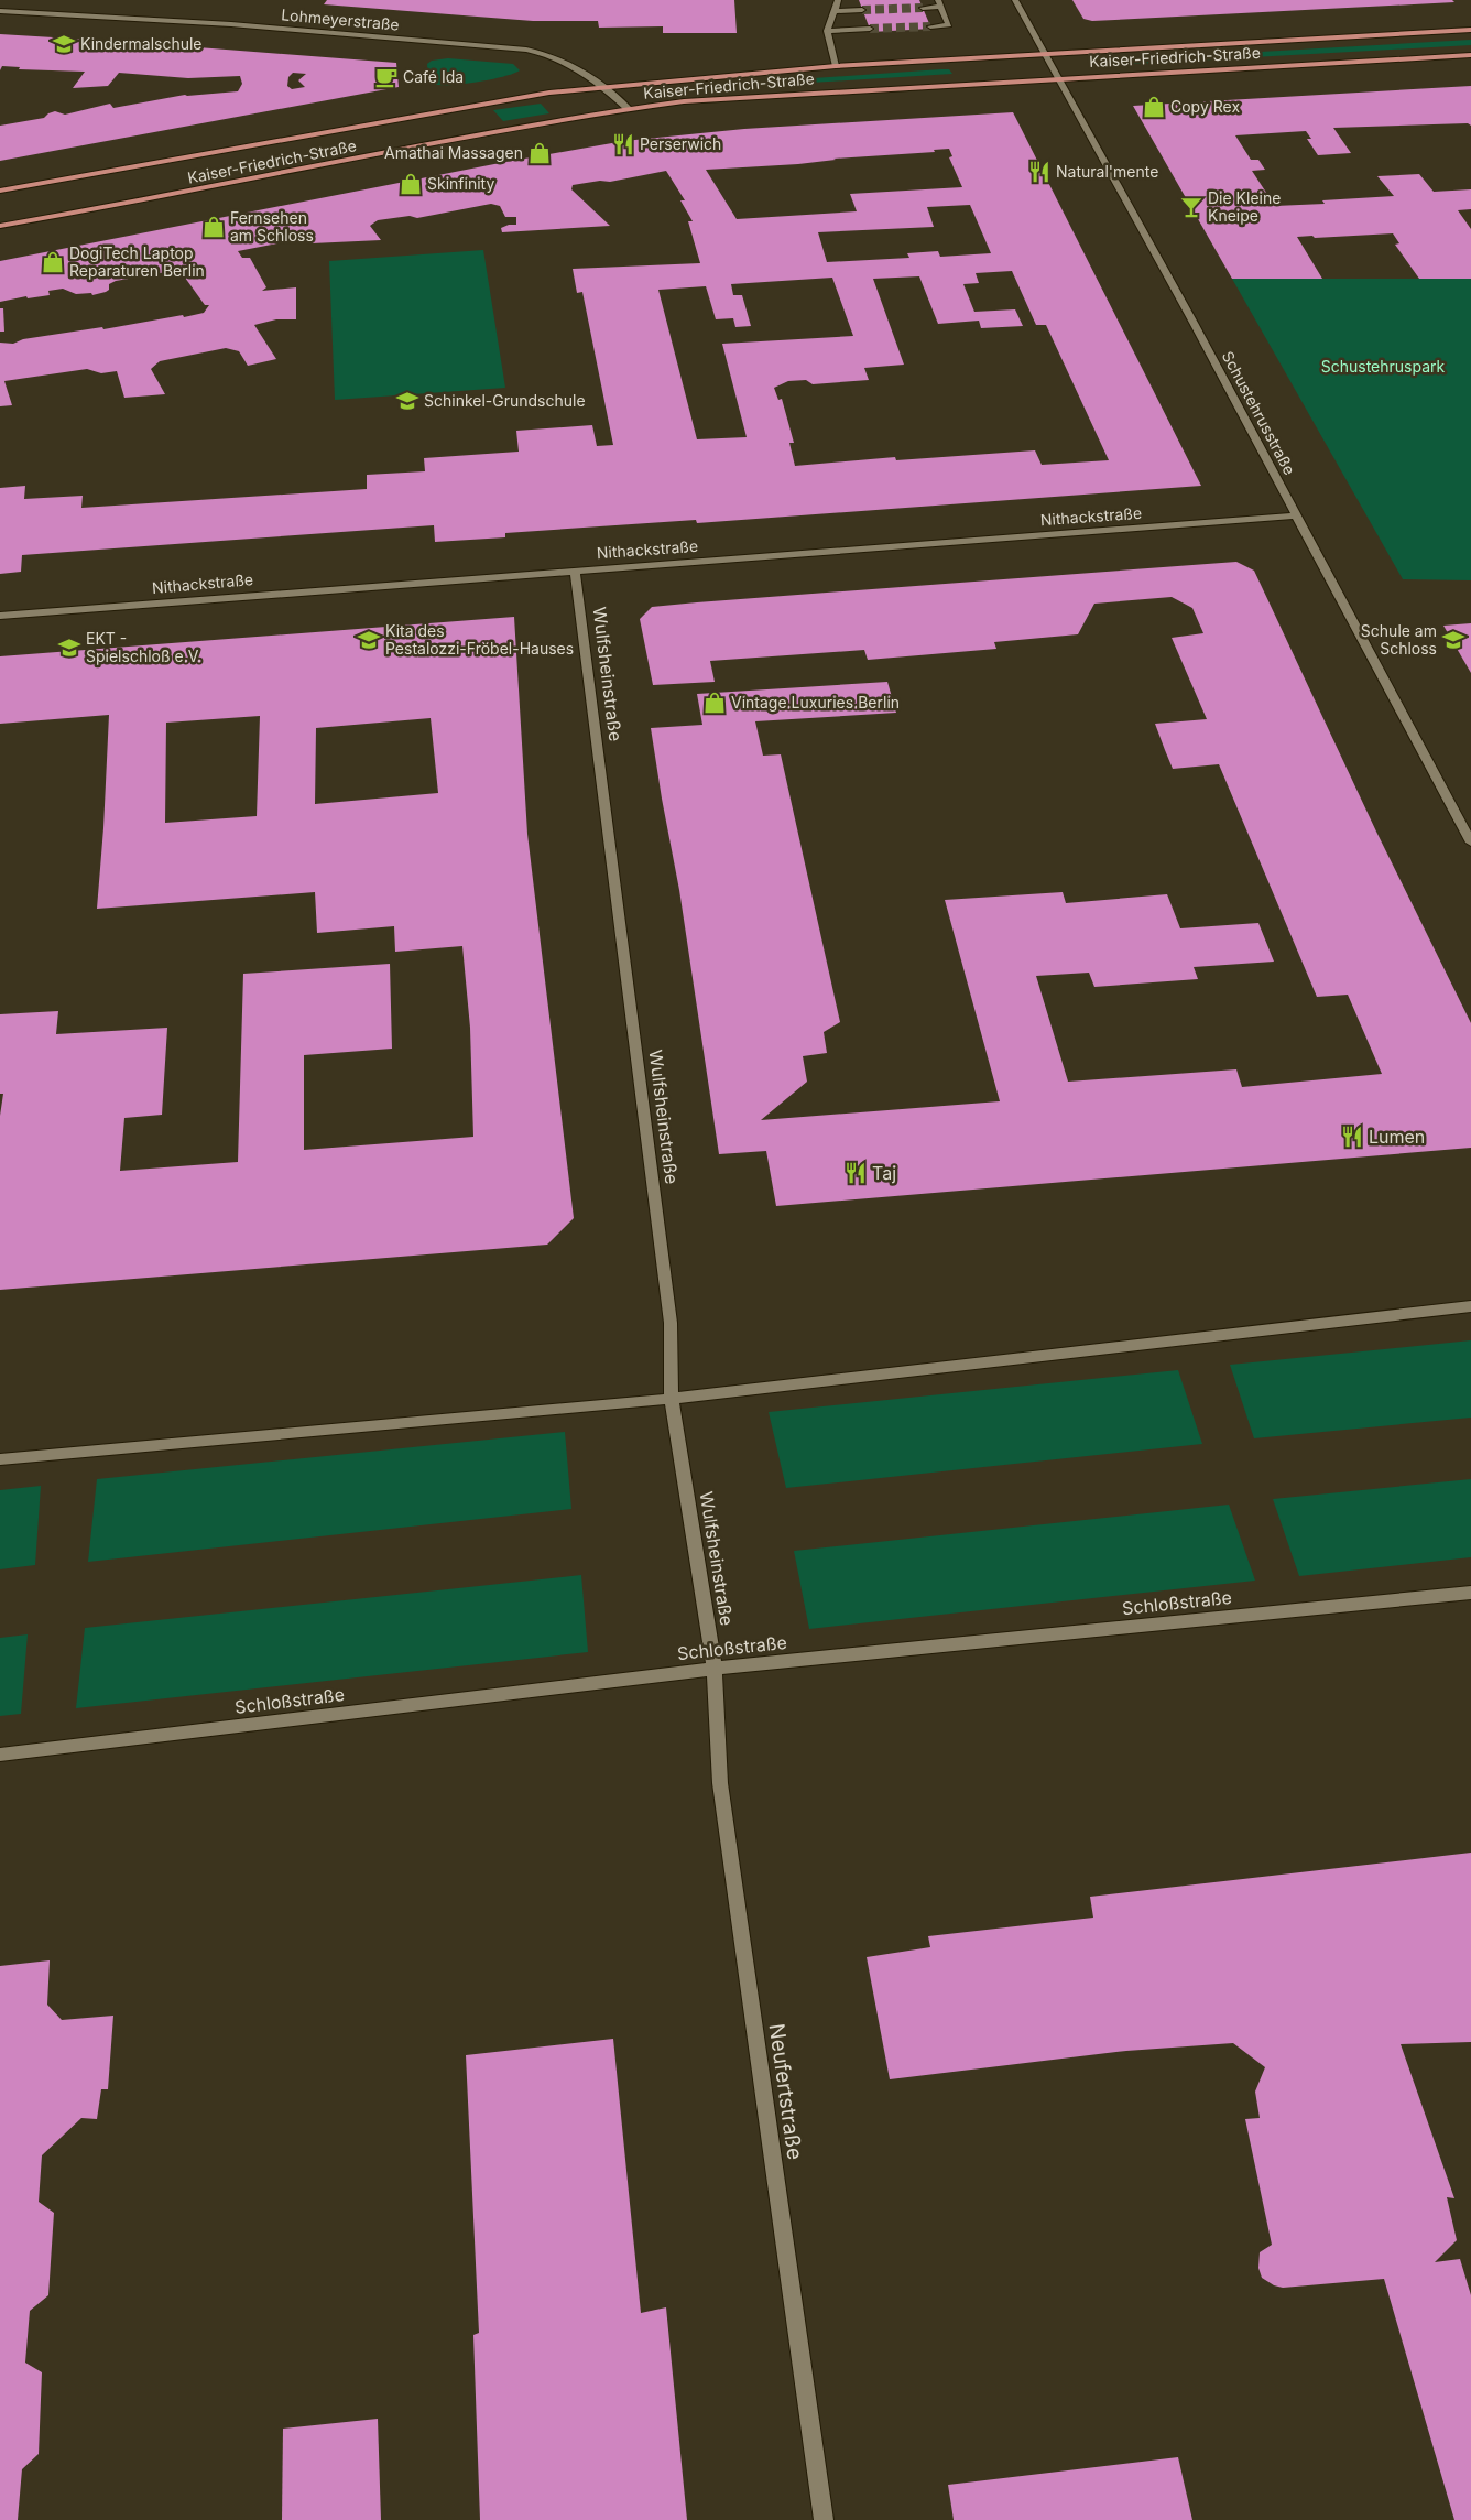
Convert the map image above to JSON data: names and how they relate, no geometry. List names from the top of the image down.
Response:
{
  "streets": {
    "main road": ["Kaiser-Friedrich-Straße"],
    "street": [
      "Lohmeyerstraße",
      "Schustehrusstraße",
      "Nithackstraße",
      "Wulfsheinstraße",
      "Schloßstraße",
      "Neufertstraße"
    ]
  },
  "crossings": [
    ["Lohmeyerstraße", "Kaiser-Friedrich-Straße"],
    ["Kaiser-Friedrich-Straße", "Schustehrusstraße"],
    ["Schustehrusstraße", "Nithackstraße"],
    ["Nithackstraße", "Wulfsheinstraße"],
    ["Wulfsheinstraße", "Schloßstraße"],
    ["Wulfsheinstraße", "Neufertstraße"],
    ["Schloßstraße", "Neufertstraße"]
  ],
  "parks": ["Schustehruspark"],
  "places": {
    "school or university": [
      "Kindermalschule",
      "Schinkel-Grundschule",
      "Kita des Pestalozzi-Fröbel-Hauses",
      "Schule am Schloss",
      "EKT - Spielschloß e.V."
    ],
    "cafe": ["Café Ida"],
    "shop": [
      "Copy Rex",
      "Amathai Massagen",
      "Skinfinity",
      "Fernsehen am Schloss",
      "DogiTech Laptop Reparaturen Berlin",
      "Vintage.Luxuries.Berlin"
    ],
    "restaurant": [
      "Perserwich",
      "Natural'mente",
      "Lumen",
      "Taj"
    ],
    "bar": ["Die Kleine Kneipe"]
  }
}
